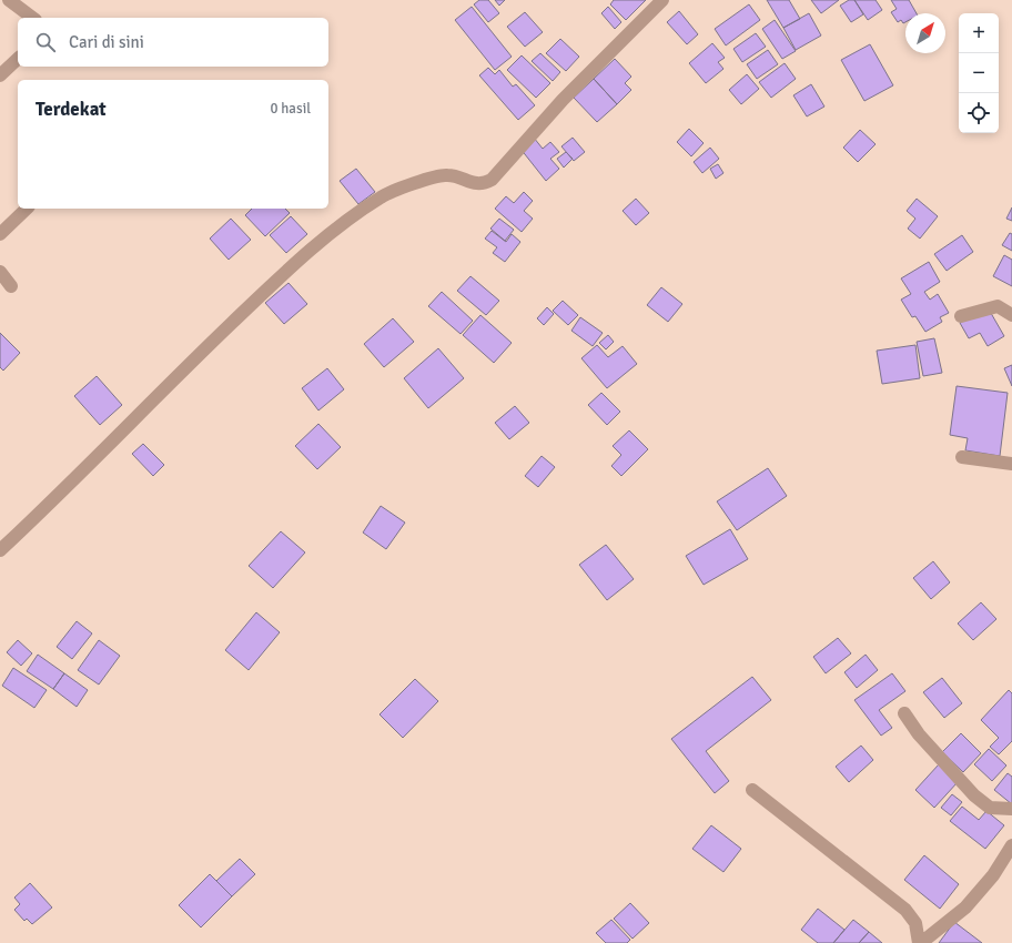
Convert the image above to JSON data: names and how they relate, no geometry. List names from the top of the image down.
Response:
{
  "north": "top right",
  "page": {
    "map_buttons": ["+", "−"],
    "search": "Cari di sini",
    "heading": ["Terdekat", "0 hasil"]
  }
}
